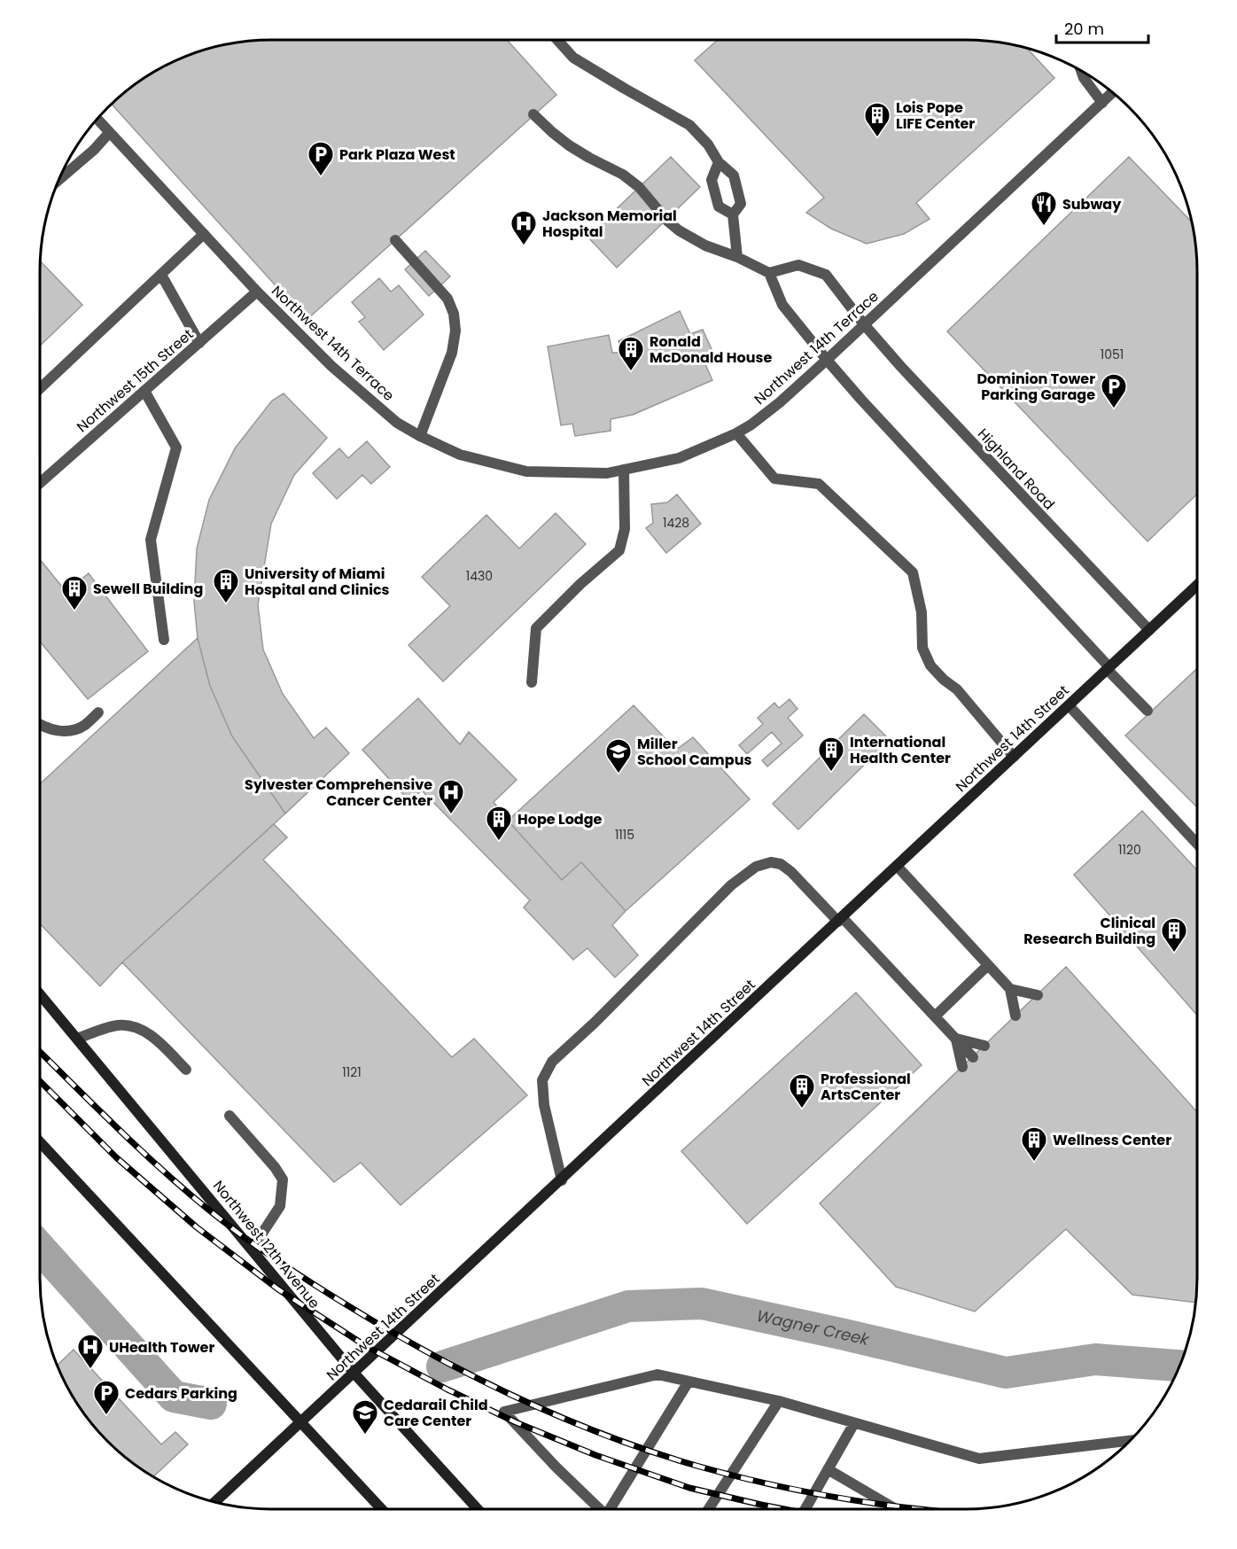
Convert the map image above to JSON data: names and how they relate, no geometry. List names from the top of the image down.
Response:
{
  "streets": {
    "main road": ["Northwest 14th Street", "Northwest 12th Avenue"],
    "street": ["Northwest 14th Terrace", "Northwest 15th Street", "Highland Road"]
  },
  "crossings": [
    ["Northwest 14th Terrace", "Northwest 15th Street"],
    ["Northwest 14th Terrace", "Highland Road"],
    ["Highland Road", "Northwest 14th Street"],
    ["Northwest 14th Street", "Northwest 12th Avenue"]
  ],
  "water": ["Wagner Creek"],
  "places": {
    "building": [
      "Lois Pope LIFE Center",
      "Ronald McDonald House",
      "University of Miami Hospital and Clinics",
      "Sewell Building",
      "International Health Center",
      "Hope Lodge",
      "Clinical Research Building",
      "Professional ArtsCenter",
      "Wellness Center"
    ],
    "parking": ["Park Plaza West", "Dominion Tower Parking Garage", "Cedars Parking"],
    "restaurant": ["Subway"],
    "hospital": ["Jackson Memorial Hospital", "Sylvester Comprehensive Cancer Center", "UHealth Tower"],
    "school or university": ["Miller School Campus", "Cedarail Child Care Center"]
  },
  "house_numbers": [
    "1051",
    "1428",
    "1430",
    "1115",
    "1120",
    "1121"
  ],
  "scale_bar": "20 m"
}
